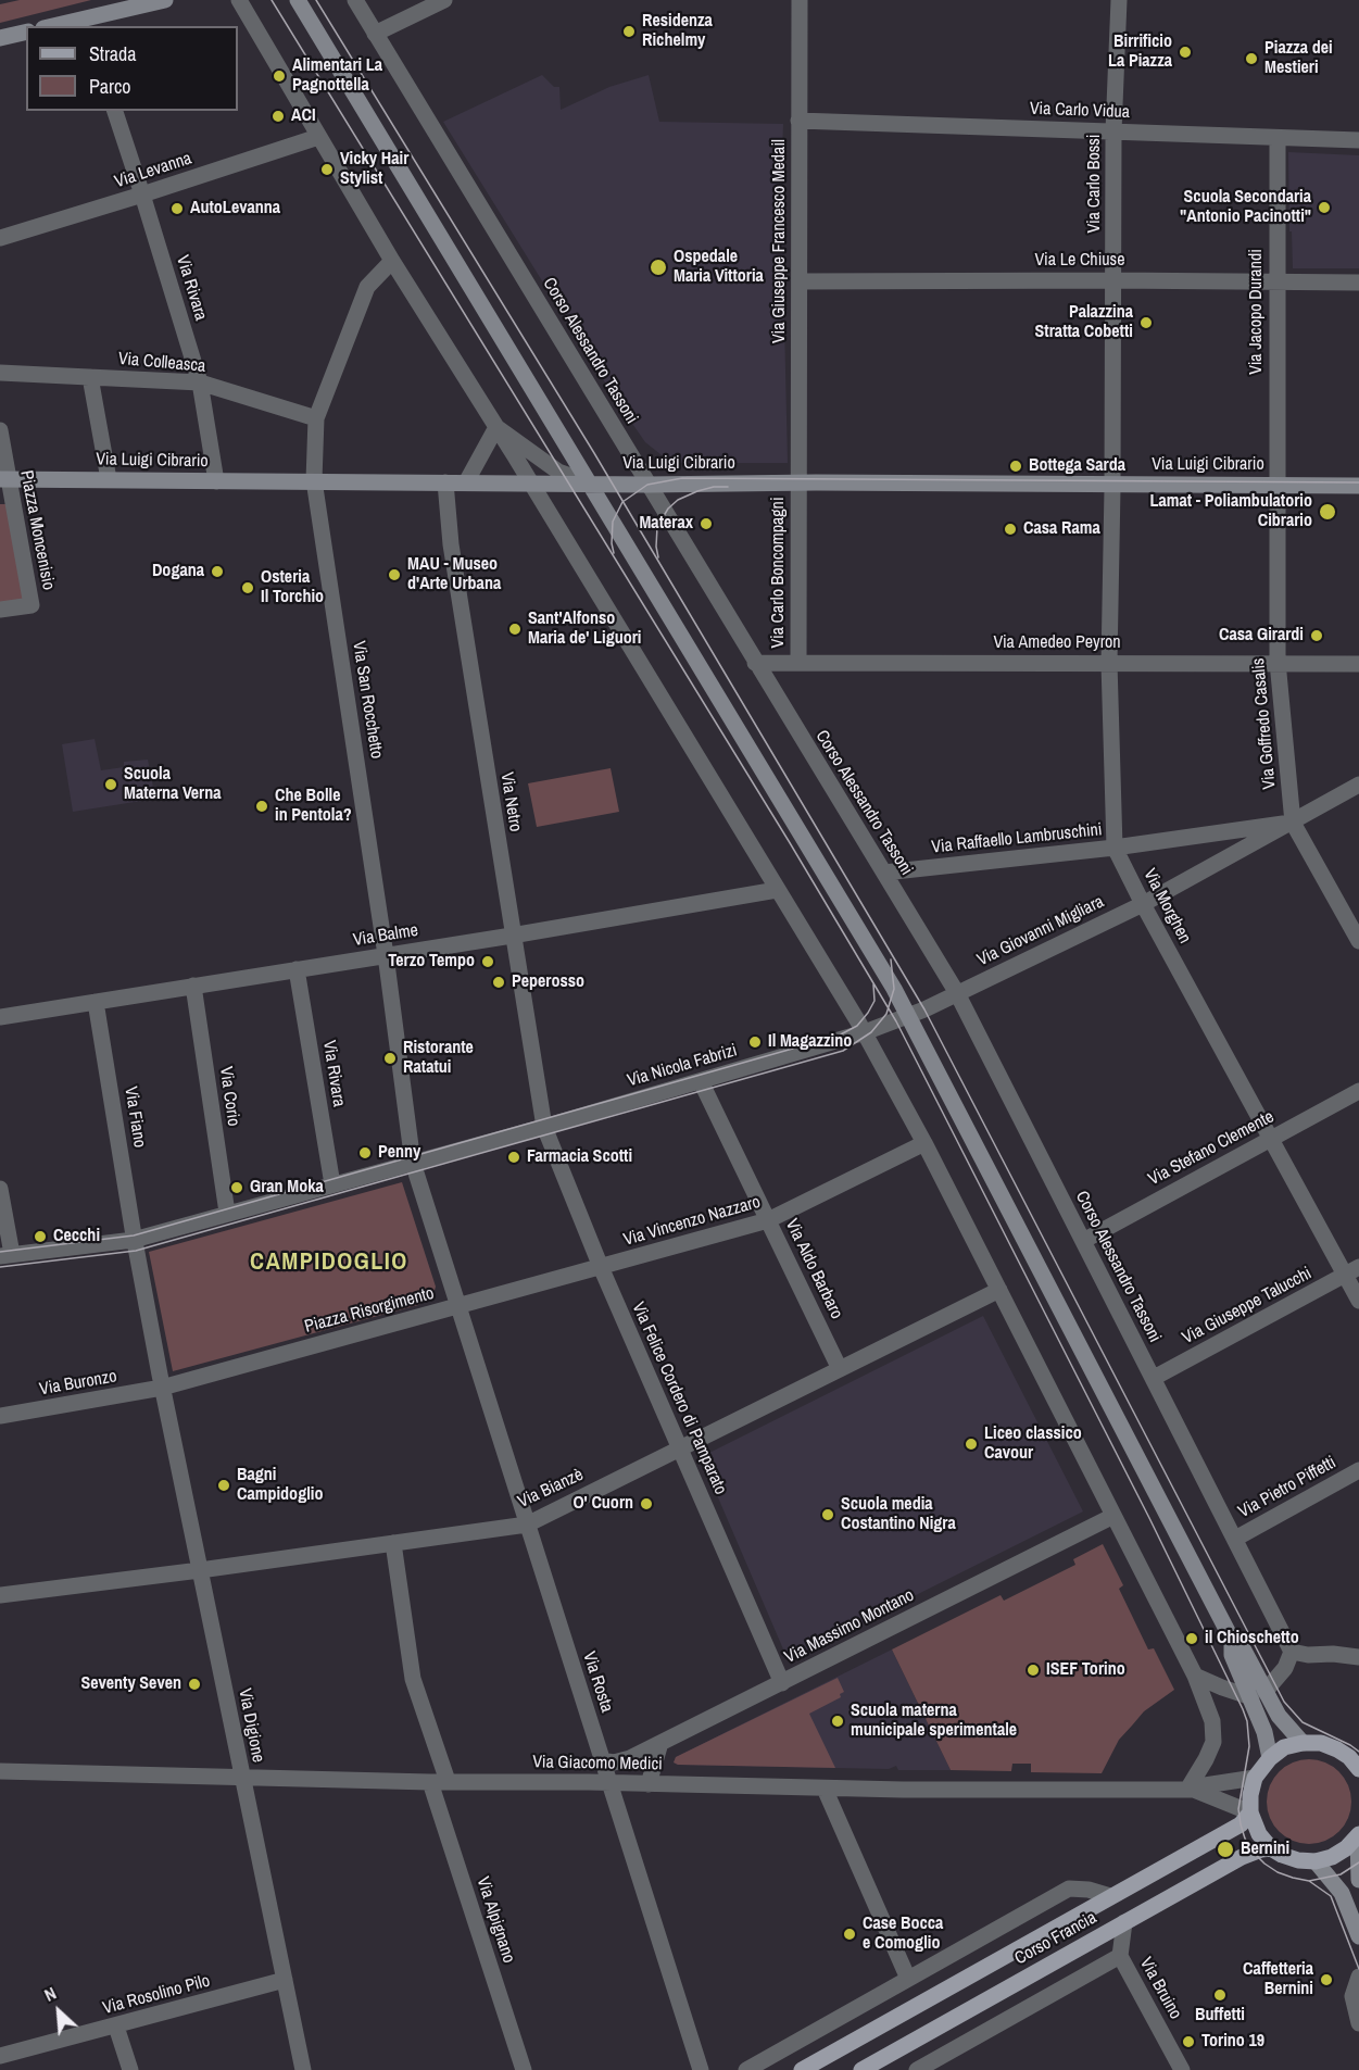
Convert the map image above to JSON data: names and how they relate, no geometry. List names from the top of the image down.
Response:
{
  "streets": {
    "main road": ["Via Luigi Cibrario", "Corso Francia"],
    "street": [
      "Via Carlo Vidua",
      "Via Levanna",
      "Via Carlo Bossi",
      "Via Giuseppe Francesco Medail",
      "Via Le Chiuse",
      "Via Rivara",
      "Via Jacopo Durandi",
      "Corso Alessandro Tassoni",
      "Via Colleasca",
      "Piazza Moncenisio",
      "Via Carlo Boncompagni",
      "Via Amedeo Peyron",
      "Via San Rocchetto",
      "Via Goffredo Casalis",
      "Via Netro",
      "Via Raffaello Lambruschini",
      "Via Morghen",
      "Via Giovanni Migliara",
      "Via Balme",
      "Via Nicola Fabrizi",
      "Via Corio",
      "Via Fiano",
      "Via Stefano Clemente",
      "Via Vincenzo Nazzaro",
      "Via Aldo Barbaro",
      "Via Giuseppe Talucchi",
      "Piazza Risorgimento",
      "Via Buronzo",
      "Via Felice Cordero di Pamparato",
      "Via Pietro Piffetti",
      "Via Bianzè",
      "Via Massimo Montano",
      "Via Rosta",
      "Via Digione",
      "Via Giacomo Medici",
      "Via Alpignano",
      "Via Bruino",
      "Via Rosolino Pilo"
    ]
  },
  "crossings": [
    ["Via Carlo Vidua", "Via Carlo Bossi"],
    ["Via Carlo Vidua", "Via Giuseppe Francesco Medail"],
    ["Via Carlo Vidua", "Via Jacopo Durandi"],
    ["Via Levanna", "Via Rivara"],
    ["Via Carlo Bossi", "Via Le Chiuse"],
    ["Via Carlo Bossi", "Via Luigi Cibrario"],
    ["Via Carlo Bossi", "Via Morghen"],
    ["Via Giuseppe Francesco Medail", "Via Le Chiuse"],
    ["Via Giuseppe Francesco Medail", "Via Luigi Cibrario"],
    ["Via Giuseppe Francesco Medail", "Via Carlo Boncompagni"],
    ["Via Le Chiuse", "Via Jacopo Durandi"],
    ["Via Rivara", "Via Colleasca"],
    ["Via Rivara", "Via Luigi Cibrario"],
    ["Via Rivara", "Via Balme"],
    ["Via Jacopo Durandi", "Via Luigi Cibrario"],
    ["Via Jacopo Durandi", "Via Goffredo Casalis"],
    ["Corso Alessandro Tassoni", "Via Luigi Cibrario"],
    ["Corso Alessandro Tassoni", "Via Amedeo Peyron"],
    ["Corso Alessandro Tassoni", "Via Raffaello Lambruschini"],
    ["Corso Alessandro Tassoni", "Via Giovanni Migliara"],
    ["Corso Alessandro Tassoni", "Via Nicola Fabrizi"],
    ["Corso Alessandro Tassoni", "Via Stefano Clemente"],
    ["Corso Alessandro Tassoni", "Via Giuseppe Talucchi"],
    ["Corso Alessandro Tassoni", "Via Pietro Piffetti"],
    ["Via Colleasca", "Via San Rocchetto"],
    ["Via Luigi Cibrario", "Piazza Moncenisio"],
    ["Via Luigi Cibrario", "Via Carlo Boncompagni"],
    ["Via Luigi Cibrario", "Via San Rocchetto"],
    ["Via Luigi Cibrario", "Via Goffredo Casalis"],
    ["Via Luigi Cibrario", "Via Netro"],
    ["Via Luigi Cibrario", "Via Morghen"],
    ["Via Carlo Boncompagni", "Via Amedeo Peyron"],
    ["Via Amedeo Peyron", "Via Goffredo Casalis"],
    ["Via Amedeo Peyron", "Via Morghen"],
    ["Via San Rocchetto", "Via Balme"],
    ["Via San Rocchetto", "Via Nicola Fabrizi"],
    ["Via San Rocchetto", "Piazza Risorgimento"],
    ["Via Goffredo Casalis", "Via Raffaello Lambruschini"],
    ["Via Goffredo Casalis", "Via Giovanni Migliara"],
    ["Via Netro", "Via Balme"],
    ["Via Netro", "Via Nicola Fabrizi"],
    ["Via Netro", "Via Felice Cordero di Pamparato"],
    ["Via Raffaello Lambruschini", "Via Morghen"],
    ["Via Raffaello Lambruschini", "Via Giovanni Migliara"],
    ["Via Morghen", "Via Giovanni Migliara"],
    ["Via Morghen", "Via Stefano Clemente"],
    ["Via Morghen", "Via Giuseppe Talucchi"],
    ["Via Giovanni Migliara", "Via Nicola Fabrizi"],
    ["Via Balme", "Via Corio"],
    ["Via Balme", "Via Fiano"],
    ["Via Nicola Fabrizi", "Via Aldo Barbaro"],
    ["Via Nicola Fabrizi", "Piazza Risorgimento"],
    ["Via Nicola Fabrizi", "Via Felice Cordero di Pamparato"],
    ["Via Vincenzo Nazzaro", "Via Aldo Barbaro"],
    ["Via Vincenzo Nazzaro", "Piazza Risorgimento"],
    ["Via Vincenzo Nazzaro", "Via Felice Cordero di Pamparato"],
    ["Via Vincenzo Nazzaro", "Via Rosta"],
    ["Via Aldo Barbaro", "Via Bianzè"],
    ["Piazza Risorgimento", "Via Buronzo"],
    ["Piazza Risorgimento", "Via Rosta"],
    ["Piazza Risorgimento", "Via Digione"],
    ["Via Buronzo", "Via Digione"],
    ["Via Felice Cordero di Pamparato", "Via Bianzè"],
    ["Via Felice Cordero di Pamparato", "Via Massimo Montano"],
    ["Via Bianzè", "Via Rosta"],
    ["Via Bianzè", "Via Digione"],
    ["Via Massimo Montano", "Via Rosta"],
    ["Via Rosta", "Via Giacomo Medici"],
    ["Via Digione", "Via Giacomo Medici"],
    ["Via Digione", "Via Rosolino Pilo"],
    ["Via Giacomo Medici", "Via Alpignano"],
    ["Via Giacomo Medici", "Corso Francia"],
    ["Corso Francia", "Via Bruino"]
  ],
  "districts": ["CAMPIDOGLIO"],
  "places": [
    "Residenza Richelmy",
    "Birrificio La Piazza",
    "Piazza dei Mestieri",
    "Alimentari La Pagnottella",
    "ACI",
    "Vicky Hair Stylist",
    "Scuola Secondaria \"Antonio Pacinotti\"",
    "AutoLevanna",
    "Ospedale Maria Vittoria",
    "Palazzina Stratta Cobetti",
    "Bottega Sarda",
    "Lamat - Poliambulatorio Cibrario",
    "Materax",
    "Casa Rama",
    "Dogana",
    "MAU - Museo d'Arte Urbana",
    "Osteria Il Torchio",
    "Sant'Alfonso Maria de' Liguori",
    "Casa Girardi",
    "Scuola Materna Verna",
    "Che Bolle in Pentola?",
    "Terzo Tempo",
    "Peperosso",
    "Il Magazzino",
    "Ristorante Ratatui",
    "Penny",
    "Farmacia Scotti",
    "Gran Moka",
    "Cecchi",
    "Liceo classico Cavour",
    "Bagni Campidoglio",
    "O' Cuorn",
    "Scuola media Costantino Nigra",
    "il Chioschetto",
    "ISEF Torino",
    "Seventy Seven",
    "Scuola materna municipale sperimentale",
    "Bernini",
    "Case Bocca e Comoglio",
    "Caffetteria Bernini",
    "Buffetti",
    "Torino 19"
  ],
  "legend": ["Strada", "Parco"],
  "north": "top left"
}
